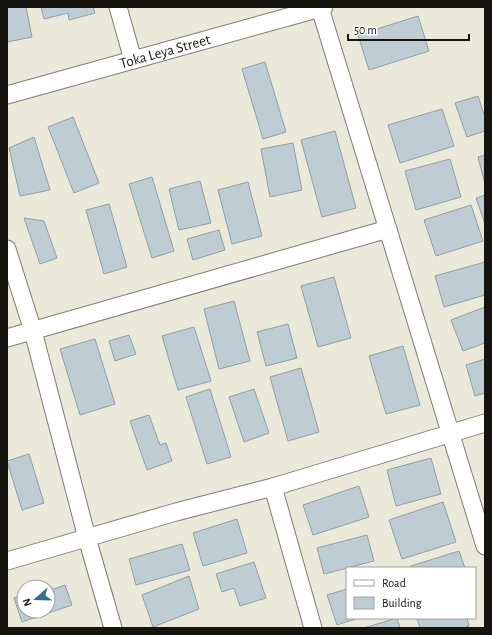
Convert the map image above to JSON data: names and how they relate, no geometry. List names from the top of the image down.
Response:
{
  "streets": {
    "street": ["Toka Leya Street"]
  },
  "legend": ["Road", "Building"],
  "scale_bar": "50 m",
  "north": "left"
}
